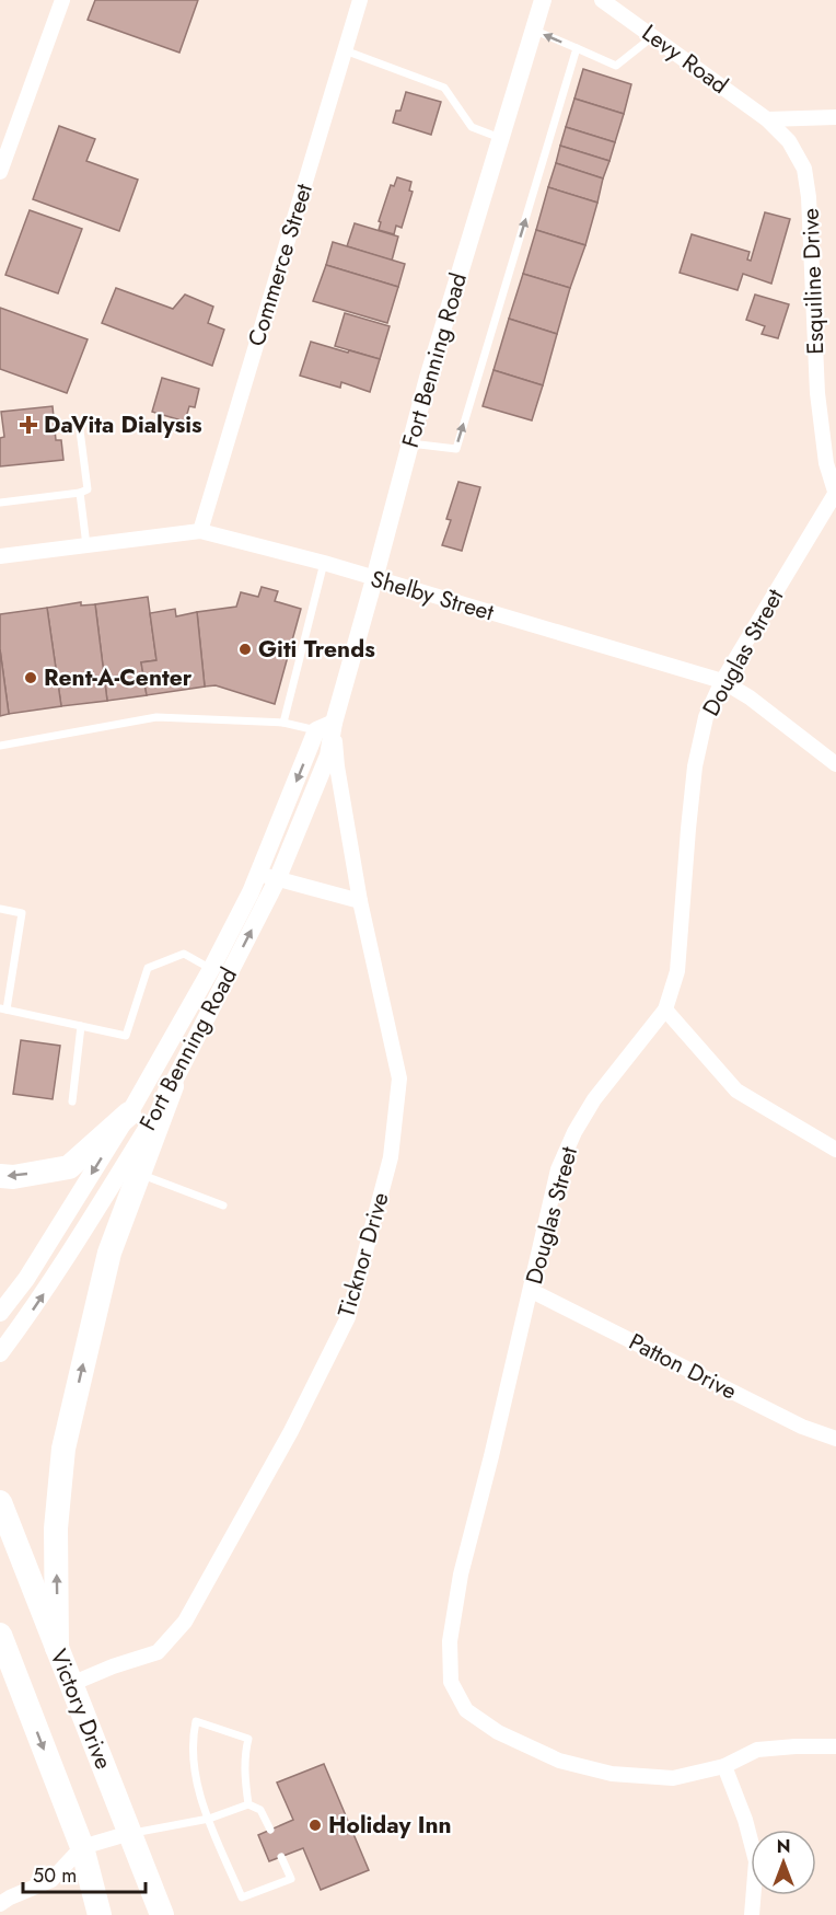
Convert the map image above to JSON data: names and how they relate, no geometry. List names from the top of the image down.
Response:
{
  "streets": {
    "highway": ["Victory Drive"],
    "street": [
      "Levy Road",
      "Commerce Street",
      "Esquiline Drive",
      "Fort Benning Road",
      "Shelby Street",
      "Douglas Street",
      "Ticknor Drive",
      "Patton Drive"
    ]
  },
  "crossings": [
    ["Levy Road", "Esquiline Drive"],
    ["Commerce Street", "Shelby Street"],
    ["Esquiline Drive", "Douglas Street"],
    ["Fort Benning Road", "Shelby Street"],
    ["Fort Benning Road", "Ticknor Drive"],
    ["Shelby Street", "Douglas Street"],
    ["Douglas Street", "Patton Drive"],
    ["Ticknor Drive", "Victory Drive"]
  ],
  "places": {
    "health": ["DaVita Dialysis"],
    "other": ["Giti Trends", "Rent-A-Center", "Holiday Inn"]
  },
  "scale_bar": "50 m",
  "north": "top"
}
